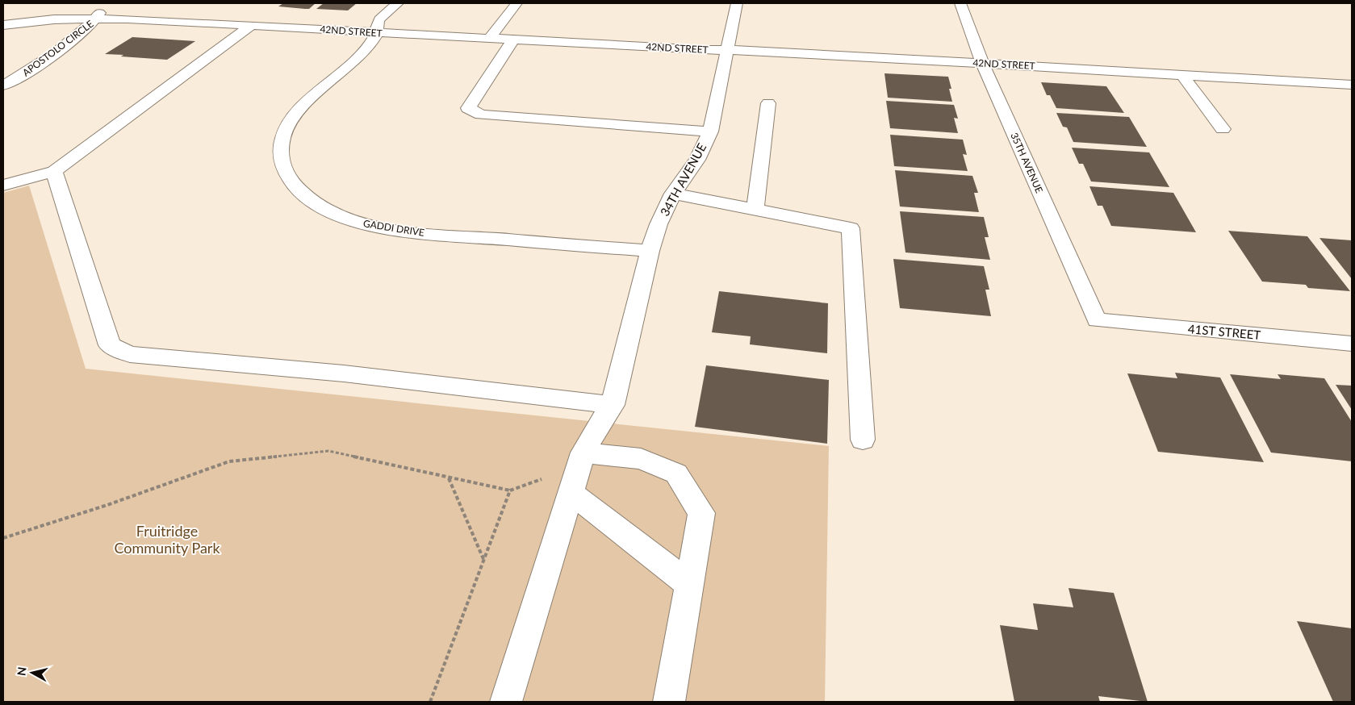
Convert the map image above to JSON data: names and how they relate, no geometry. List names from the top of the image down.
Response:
{
  "streets": {
    "street": [
      "42ND STREET",
      "APOSTOLO CIRCLE",
      "35TH AVENUE",
      "34TH AVENUE",
      "GADDI DRIVE",
      "41ST STREET"
    ]
  },
  "crossings": [
    ["42ND STREET", "APOSTOLO CIRCLE"],
    ["42ND STREET", "35TH AVENUE"],
    ["42ND STREET", "34TH AVENUE"],
    ["42ND STREET", "GADDI DRIVE"],
    ["35TH AVENUE", "41ST STREET"],
    ["34TH AVENUE", "GADDI DRIVE"]
  ],
  "parks": ["Fruitridge Community Park"],
  "north": "left"
}
